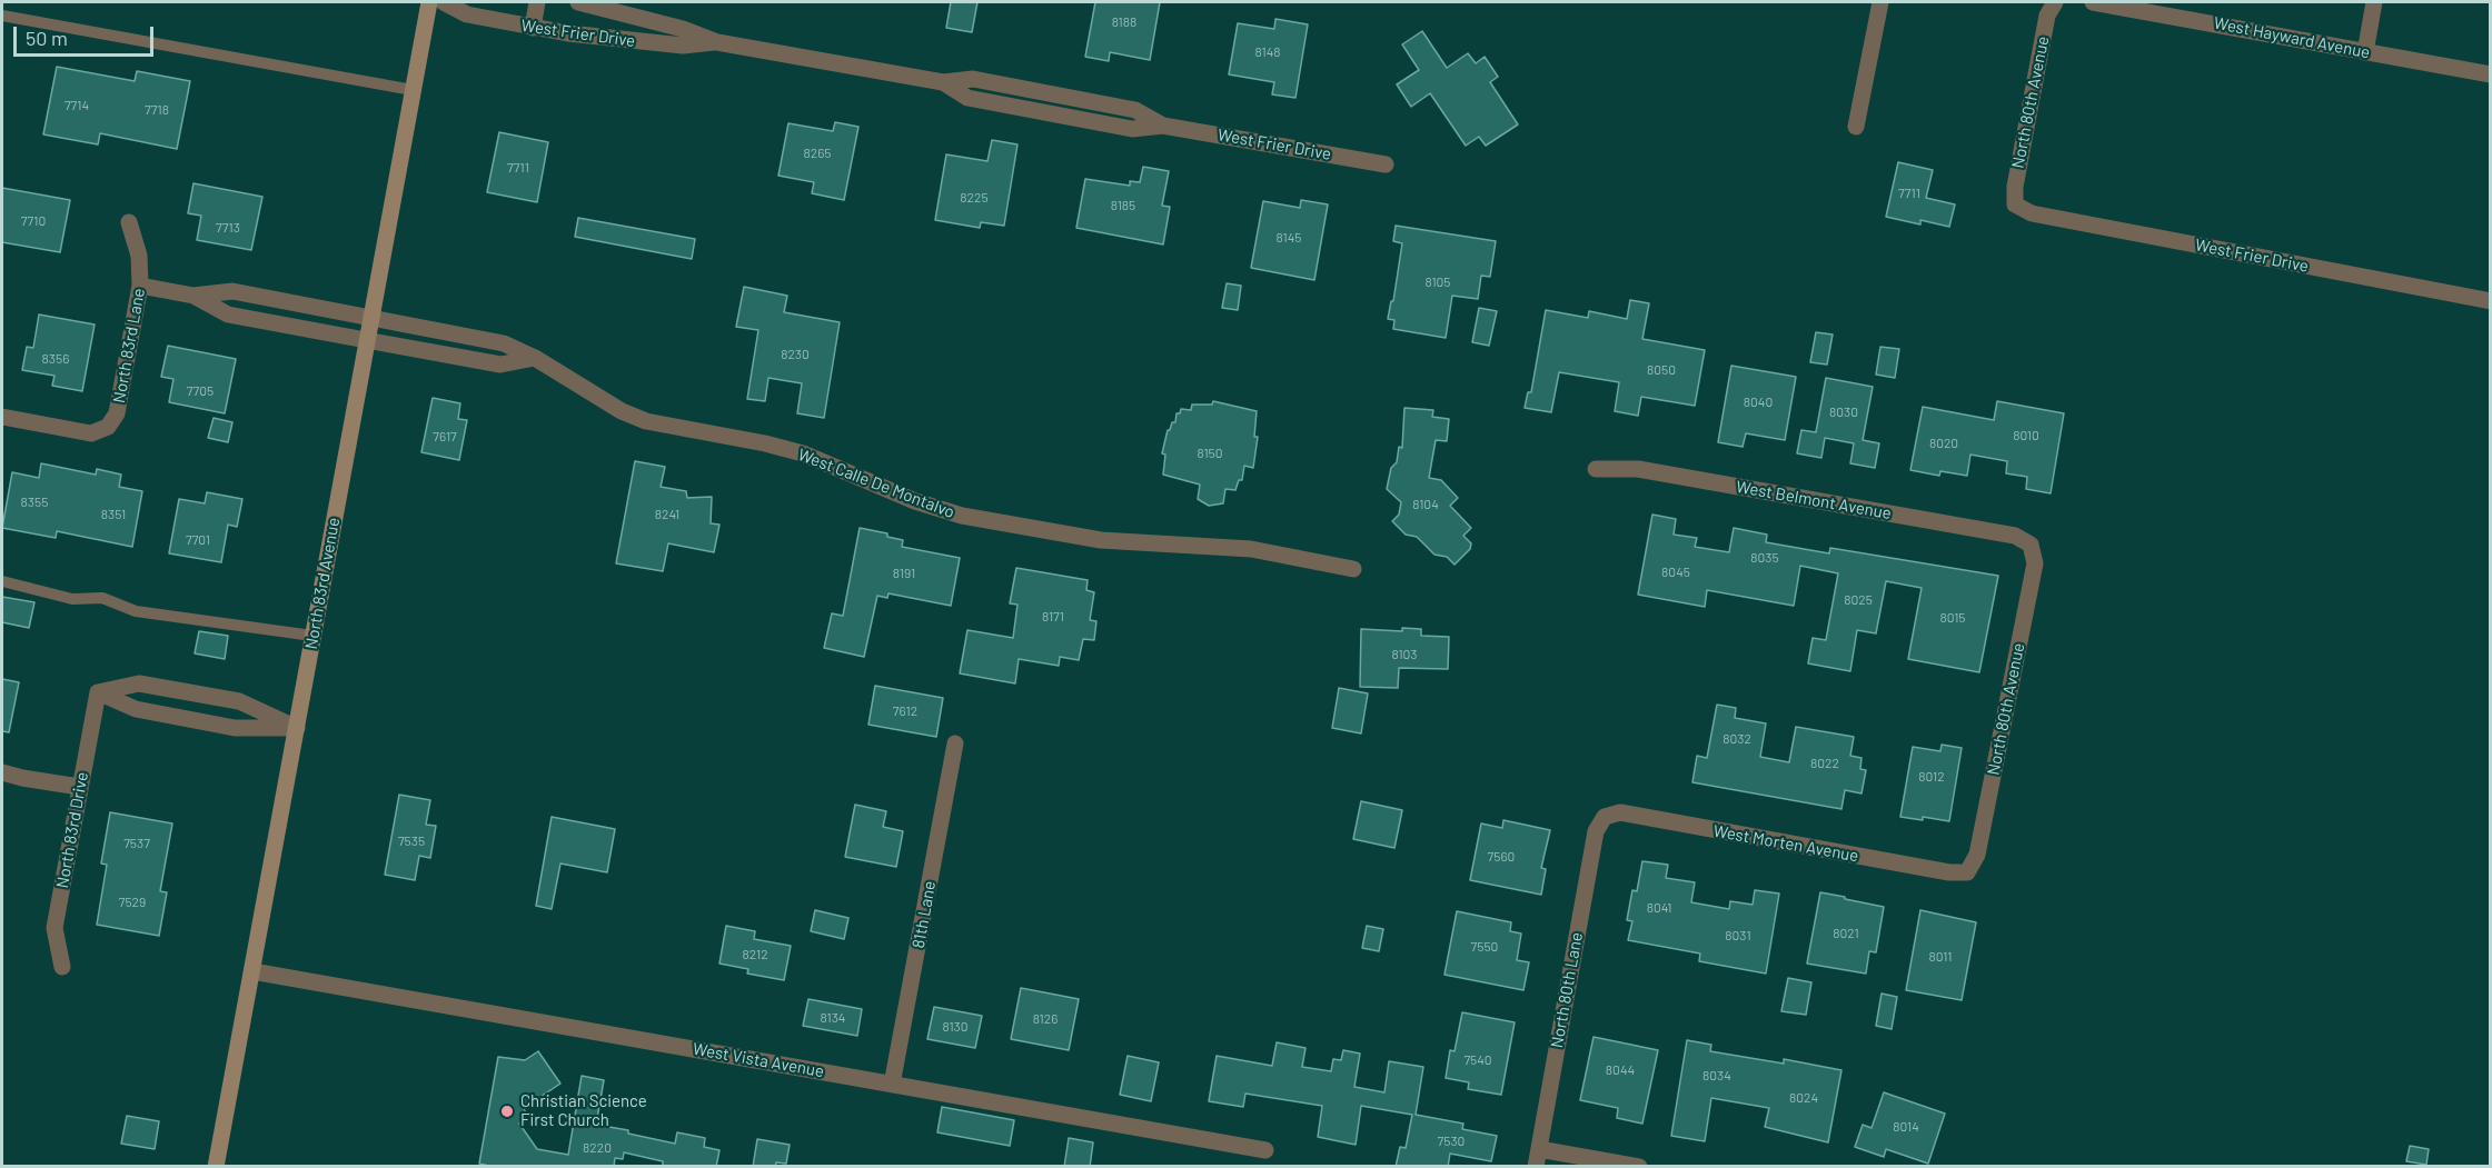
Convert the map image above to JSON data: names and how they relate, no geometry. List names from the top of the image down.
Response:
{
  "streets": {
    "main road": ["North 83rd Avenue"],
    "street": [
      "West Frier Drive",
      "West Hayward Avenue",
      "North 80th Avenue",
      "North 83rd Lane",
      "West Calle De Montalvo",
      "West Belmont Avenue",
      "North 83rd Drive",
      "West Morten Avenue",
      "81th Lane",
      "North 80th Lane",
      "West Vista Avenue"
    ]
  },
  "crossings": [
    ["West Frier Drive", "North 80th Avenue"],
    ["North 80th Avenue", "West Belmont Avenue"],
    ["North 80th Avenue", "West Morten Avenue"],
    ["West Calle De Montalvo", "North 83rd Avenue"],
    ["North 83rd Avenue", "West Vista Avenue"],
    ["West Morten Avenue", "North 80th Lane"],
    ["81th Lane", "West Vista Avenue"]
  ],
  "places": ["Christian Science First Church"],
  "house_numbers": [
    "8188",
    "8148",
    "7714",
    "7718",
    "8265",
    "7711",
    "7711",
    "8225",
    "8185",
    "7710",
    "7713",
    "8145",
    "8105",
    "8230",
    "8356",
    "8050",
    "7705",
    "8040",
    "8030",
    "8010",
    "7617",
    "8020",
    "8150",
    "8355",
    "8104",
    "8351",
    "8241",
    "7701",
    "8035",
    "8045",
    "8191",
    "8025",
    "8171",
    "8015",
    "8103",
    "7612",
    "8032",
    "8022",
    "8012",
    "7535",
    "7537",
    "7560",
    "7529",
    "8041",
    "8021",
    "8031",
    "7550",
    "8212",
    "8011",
    "8134",
    "8126",
    "8130",
    "7540",
    "8044",
    "8034",
    "8024",
    "8014",
    "7530",
    "8220"
  ],
  "scale_bar": "50 m"
}
